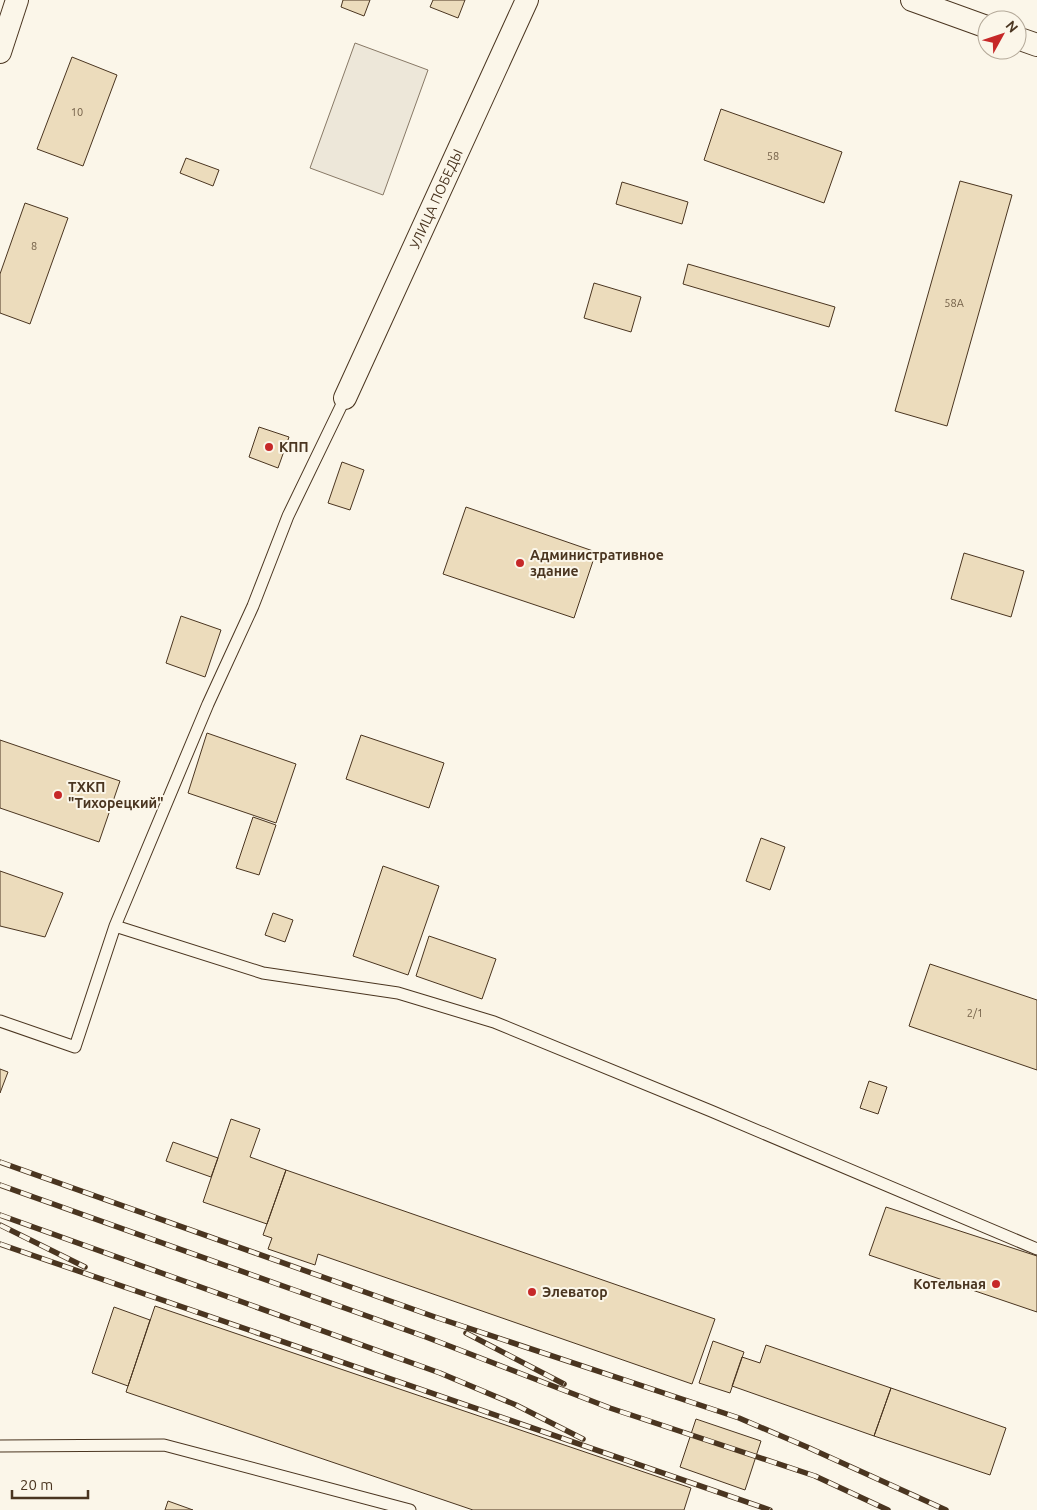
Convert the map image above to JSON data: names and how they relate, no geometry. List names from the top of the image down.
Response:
{
  "streets": {
    "street": ["УЛИЦА ПОБЕДЫ"]
  },
  "places": [
    "КПП",
    "Административное здание",
    "ТХКП \"Тихорецкий\"",
    "Котельная",
    "Элеватор"
  ],
  "house_numbers": [
    "10",
    "58",
    "8",
    "58А",
    "2/1"
  ],
  "scale_bar": "20 m",
  "north": "top right"
}
